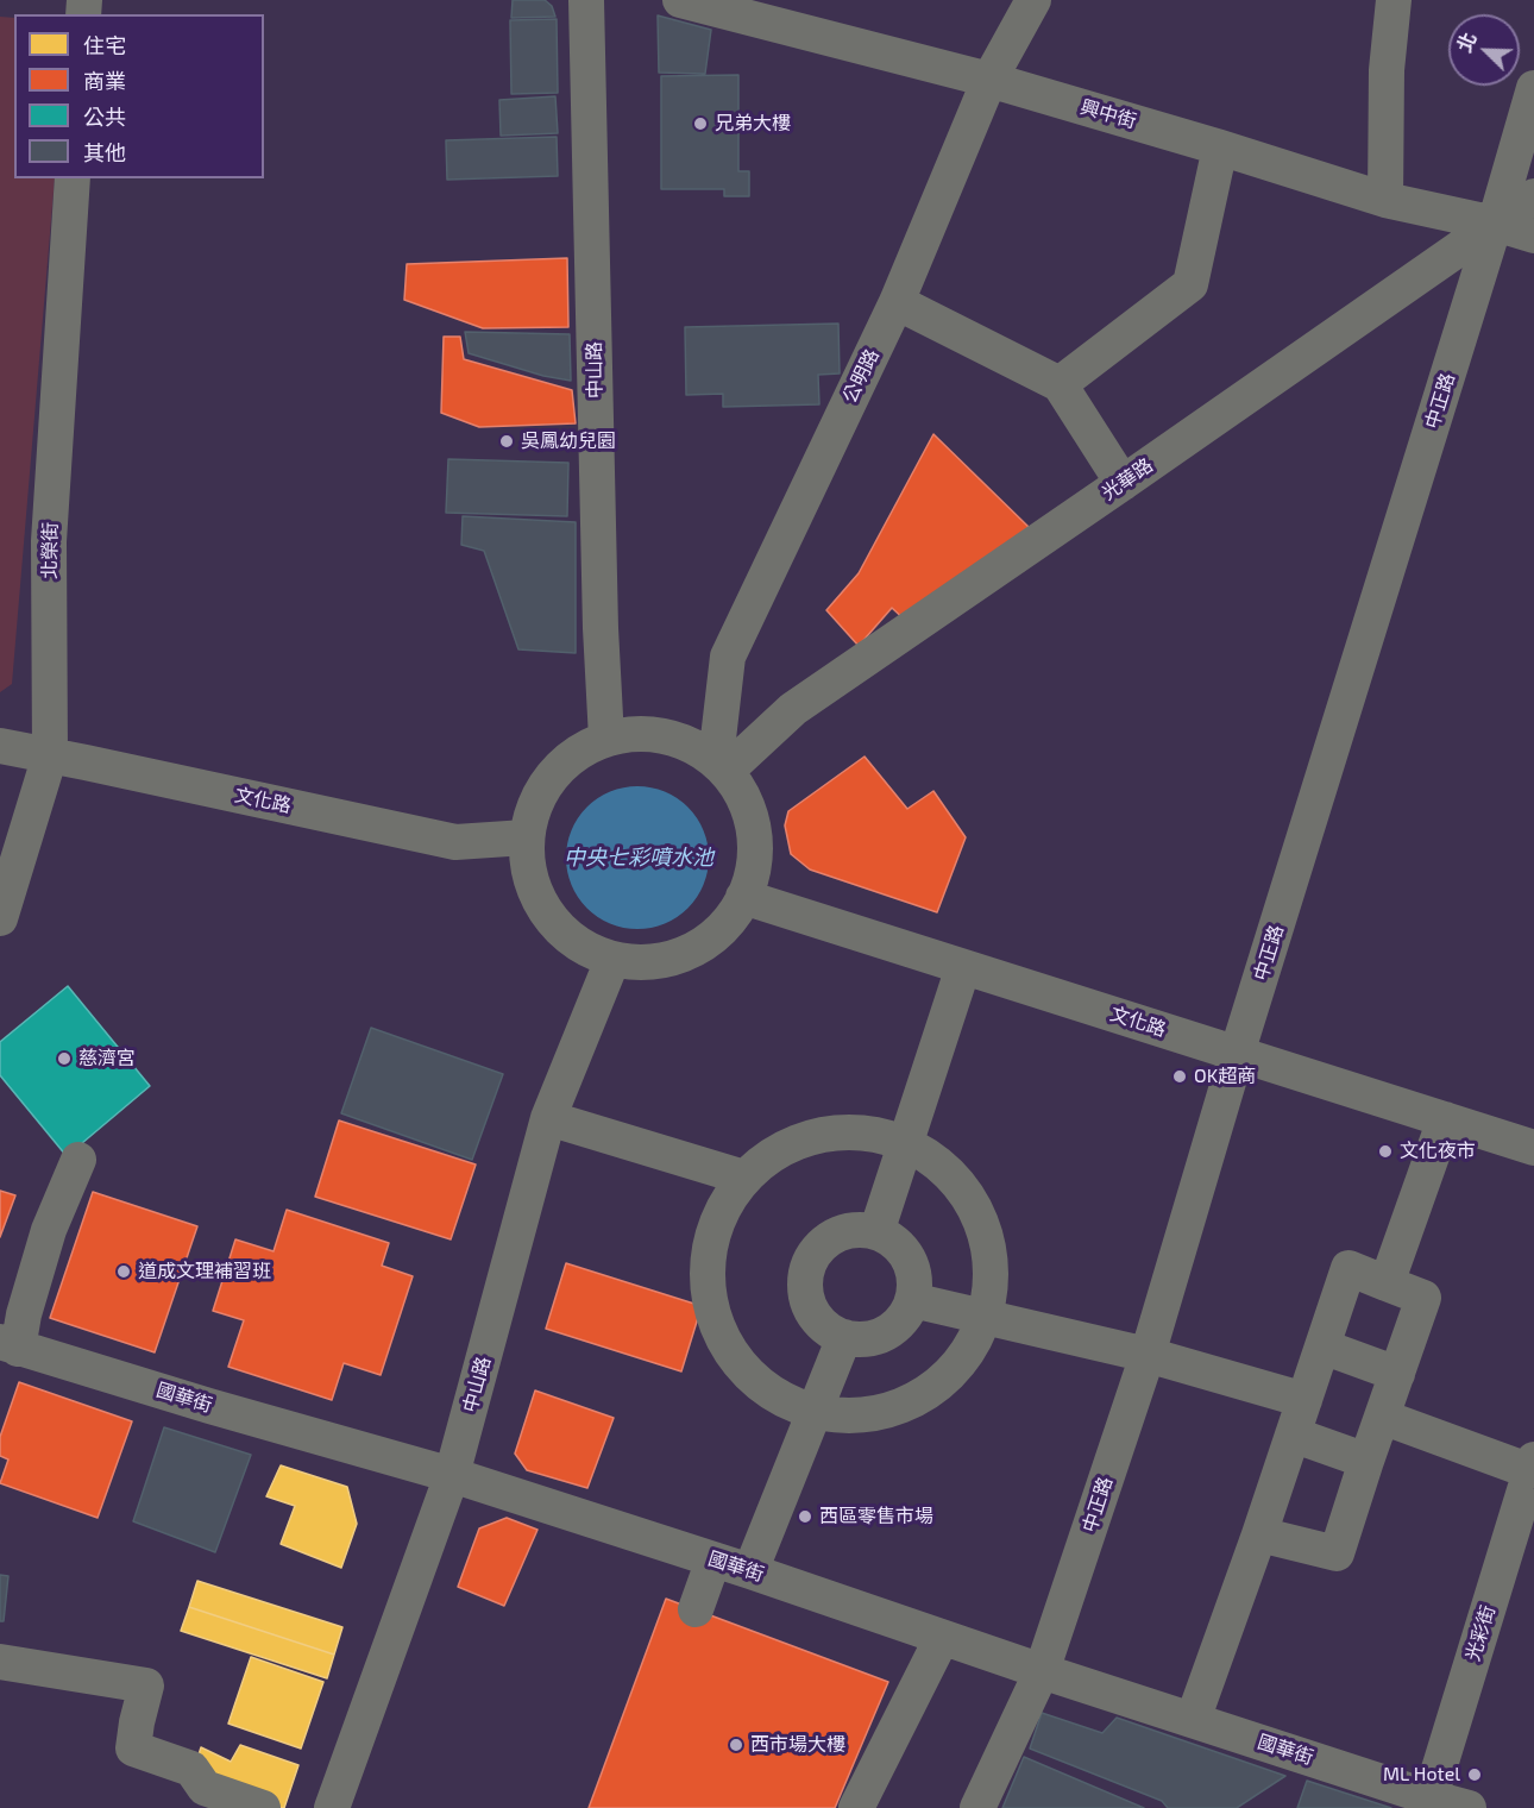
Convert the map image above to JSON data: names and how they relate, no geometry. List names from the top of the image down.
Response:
{
  "streets": {
    "street": [
      "興中街",
      "中山路",
      "公明路",
      "中正路",
      "光華路",
      "北榮街",
      "文化路",
      "國華街",
      "光彩街"
    ]
  },
  "crossings": [
    ["興中街", "公明路"],
    ["興中街", "中正路"],
    ["興中街", "光華路"],
    ["中山路", "公明路"],
    ["中山路", "光華路"],
    ["中山路", "文化路"],
    ["中山路", "國華街"],
    ["公明路", "光華路"],
    ["公明路", "文化路"],
    ["中正路", "光華路"],
    ["中正路", "文化路"],
    ["中正路", "國華街"],
    ["光華路", "文化路"],
    ["北榮街", "文化路"],
    ["國華街", "光彩街"]
  ],
  "water": ["中央七彩噴水池"],
  "places": [
    "兄弟大樓",
    "吳鳳幼兒園",
    "慈濟宮",
    "OK超商",
    "文化夜市",
    "道成文理補習班",
    "西區零售市場",
    "西市場大樓",
    "ML Hotel"
  ],
  "legend": [
    "住宅",
    "商業",
    "公共",
    "其他"
  ],
  "north": "top left"
}
